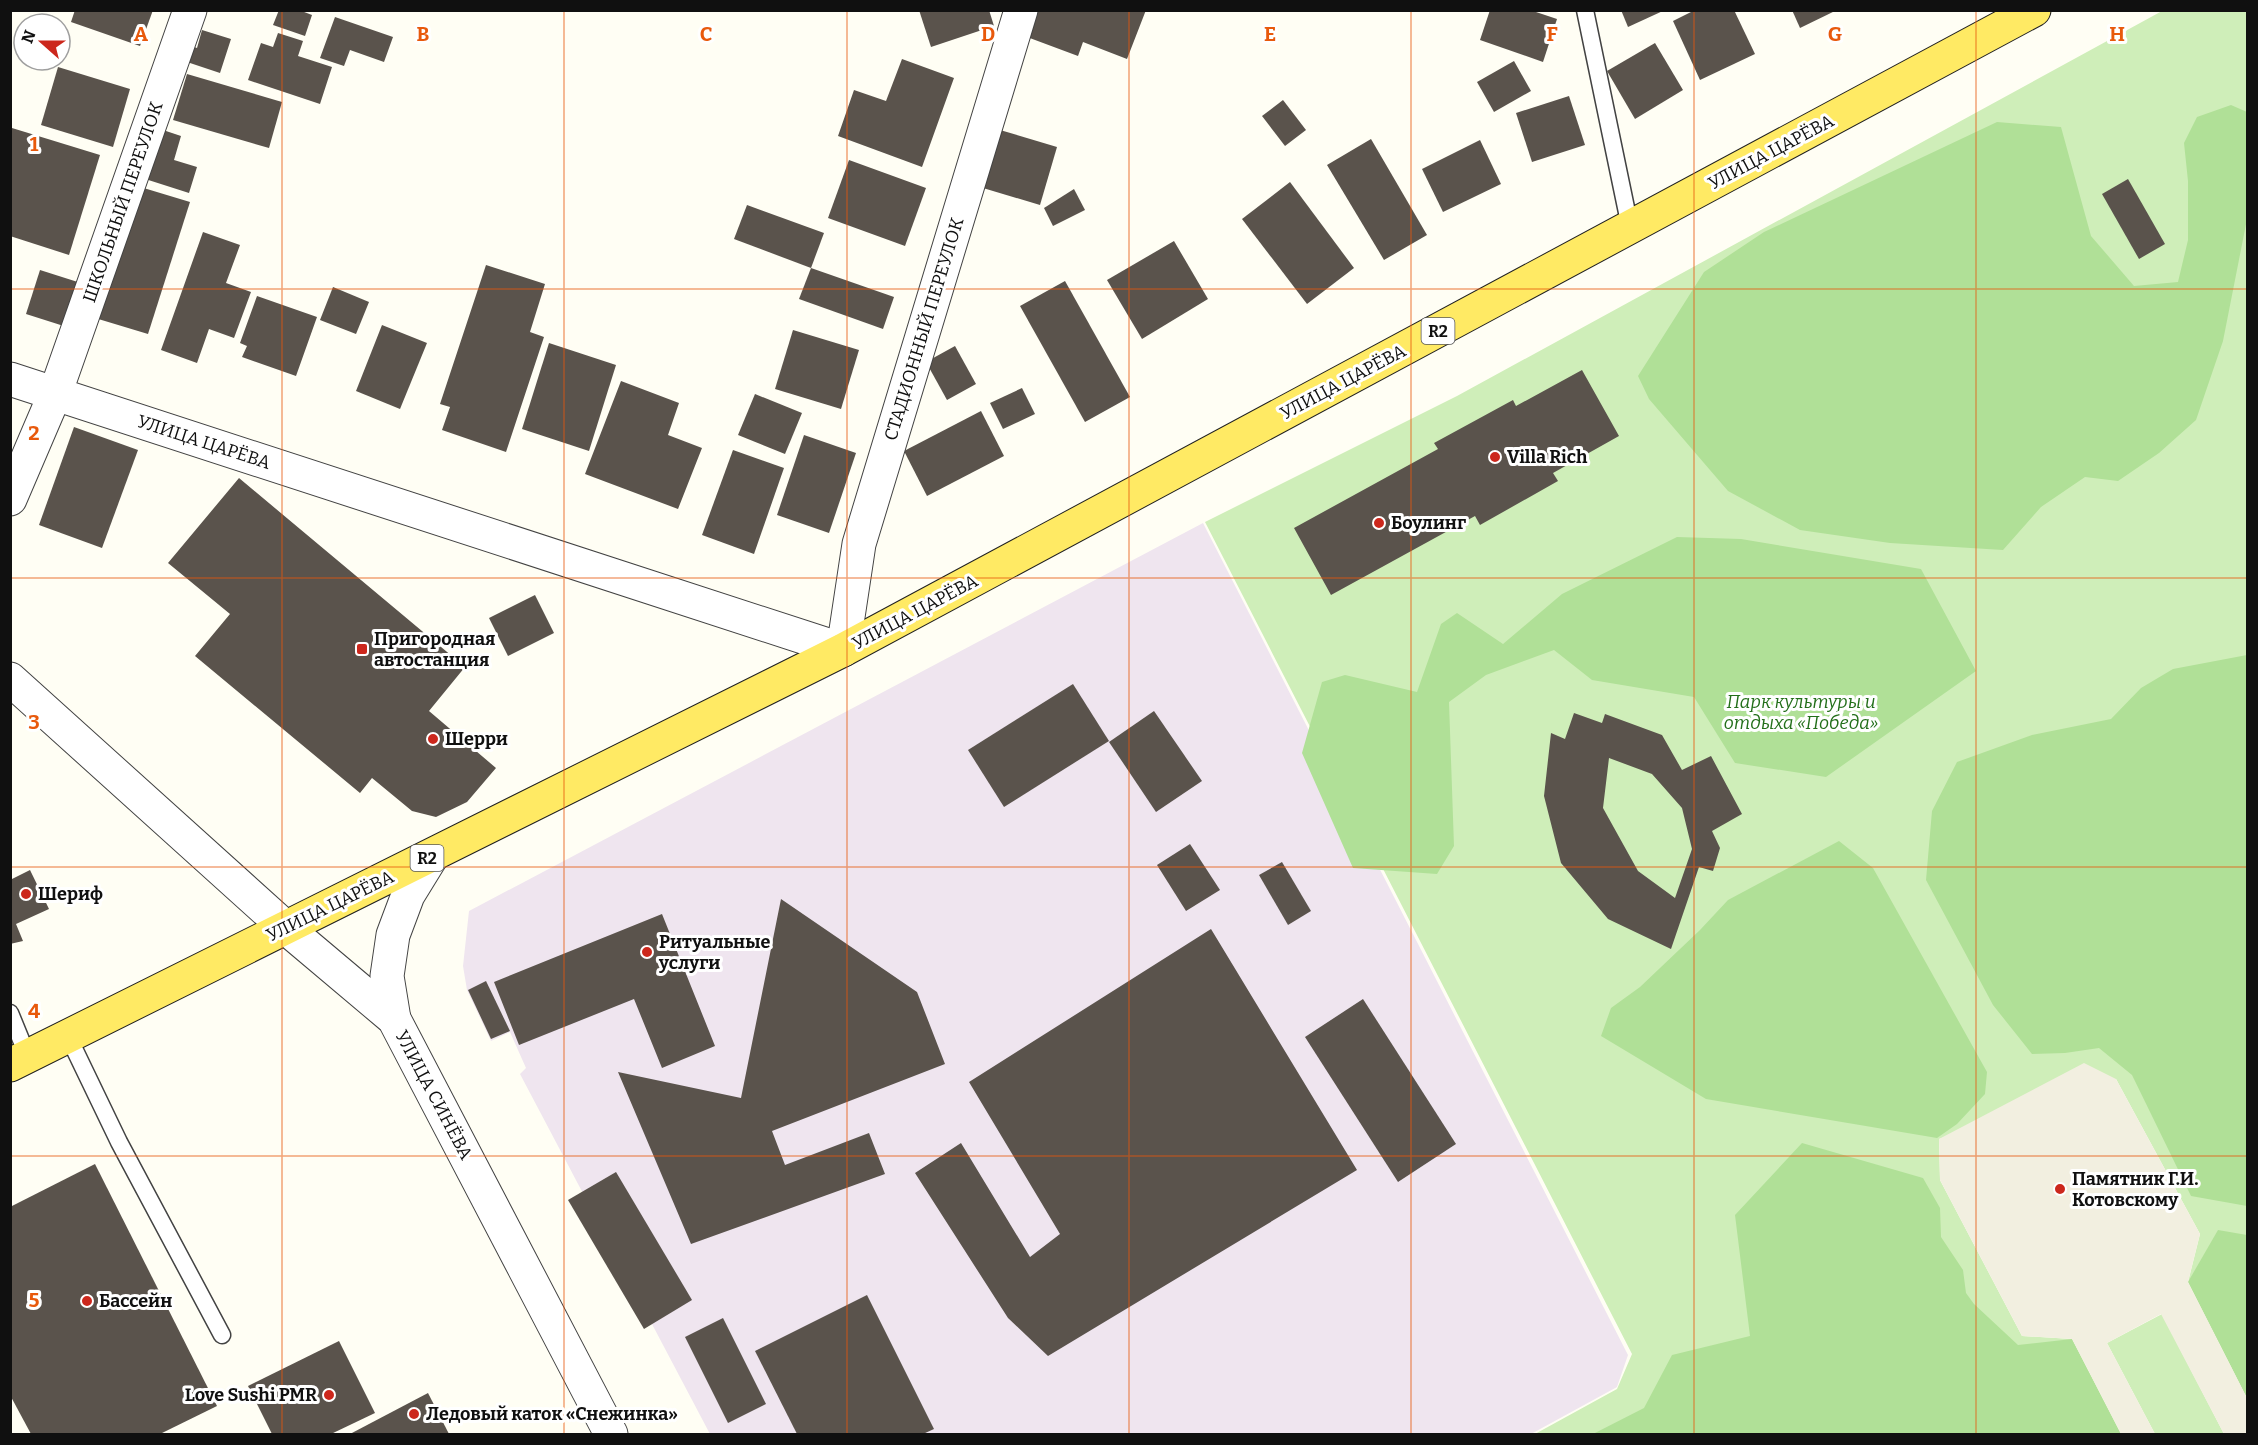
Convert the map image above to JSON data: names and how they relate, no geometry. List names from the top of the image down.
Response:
{
  "streets": {
    "main road": ["УЛИЦА ЦАРЁВА", "R2"],
    "street": ["ШКОЛЬНЫЙ ПЕРЕУЛОК", "СТАДИОННЫЙ ПЕРЕУЛОК", "УЛИЦА СИНЁВА"]
  },
  "crossings": [
    ["УЛИЦА ЦАРЁВА", "ШКОЛЬНЫЙ ПЕРЕУЛОК"],
    ["УЛИЦА ЦАРЁВА", "СТАДИОННЫЙ ПЕРЕУЛОК"],
    ["УЛИЦА ЦАРЁВА", "УЛИЦА СИНЁВА"]
  ],
  "parks": ["Парк культуры и отдыха «Победа»"],
  "places": {
    "other": [
      "Villa Rich",
      "Боулинг",
      "Шерри",
      "Шериф",
      "Ритуальные услуги",
      "Памятник Г.И. Котовскому",
      "Бассейн",
      "Love Sushi PMR",
      "Ледовый каток «Снежинка»"
    ],
    "transit": ["Пригородная автостанция"]
  },
  "north": "left",
  "grid": {
    "columns": [
      "A",
      "B",
      "C",
      "D",
      "E",
      "F",
      "G",
      "H"
    ],
    "rows": [
      "1",
      "2",
      "3",
      "4",
      "5"
    ]
  }
}
